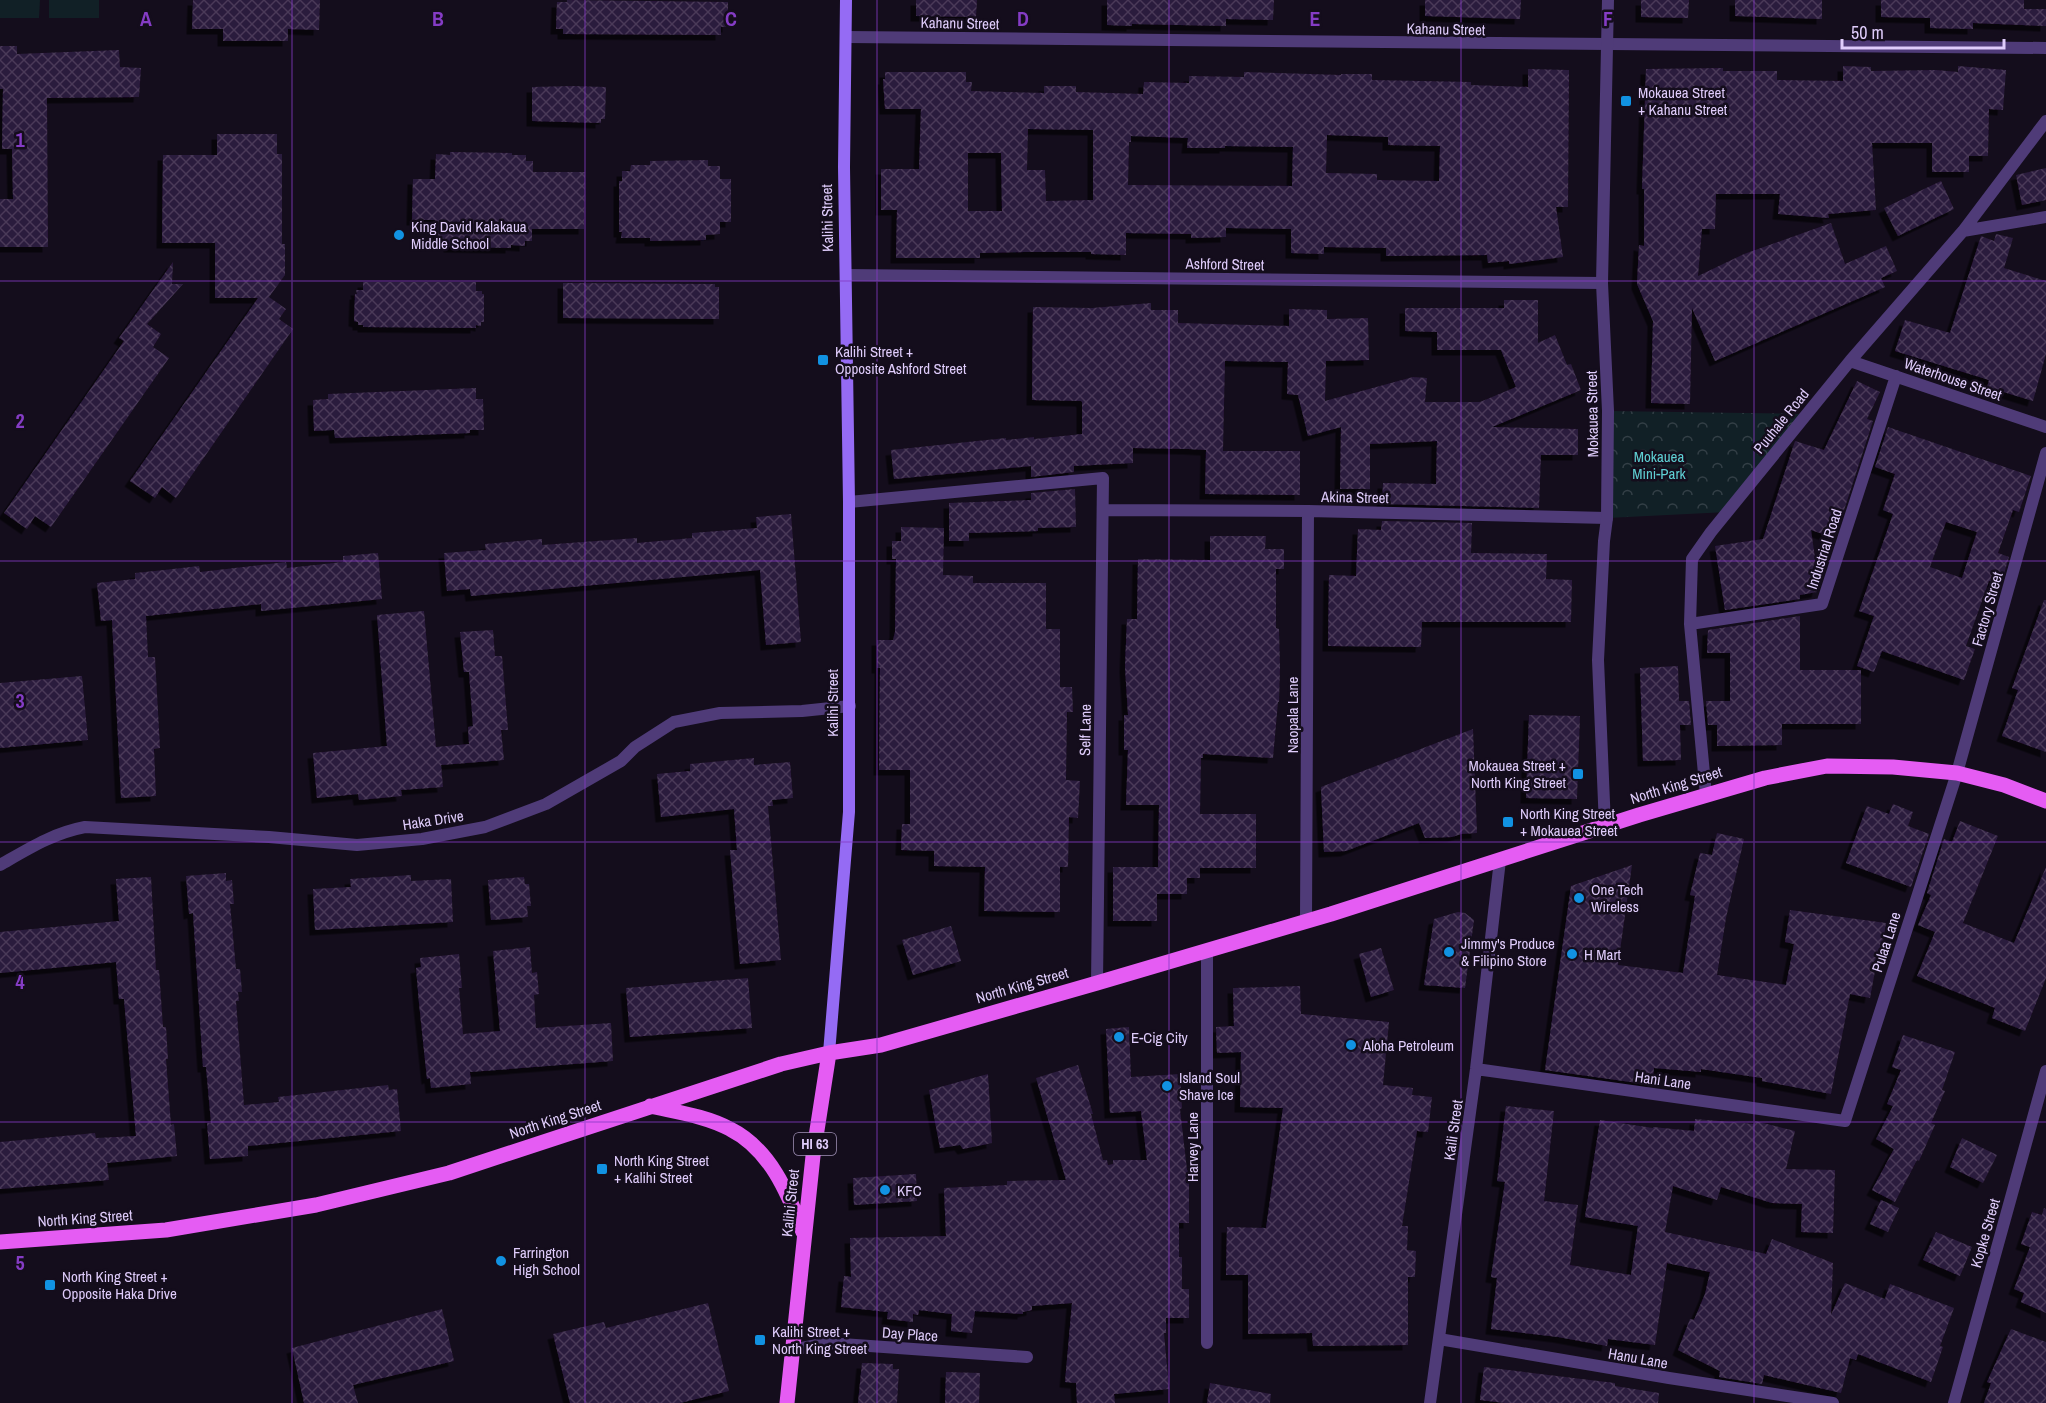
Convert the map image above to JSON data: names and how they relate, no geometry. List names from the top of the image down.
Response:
{
  "streets": {
    "main road": ["Kalihi Street", "North King Street", "HI 63"],
    "street": [
      "Kahanu Street",
      "Ashford Street",
      "Waterhouse Street",
      "Mokauea Street",
      "Puuhale Road",
      "Akina Street",
      "Industrial Road",
      "Factory Street",
      "Naopala Lane",
      "Self Lane",
      "Haka Drive",
      "Pulaa Lane",
      "Hani Lane",
      "Kaili Street",
      "Harvey Lane",
      "Kopke Street",
      "Day Place",
      "Hanu Lane"
    ]
  },
  "crossings": [
    ["Kahanu Street", "Kalihi Street"],
    ["Kahanu Street", "Mokauea Street"],
    ["Kalihi Street", "Ashford Street"],
    ["Kalihi Street", "Self Lane"],
    ["Kalihi Street", "North King Street"],
    ["Kalihi Street", "Haka Drive"],
    ["Kalihi Street", "Day Place"],
    ["Ashford Street", "Mokauea Street"],
    ["Waterhouse Street", "Puuhale Road"],
    ["Waterhouse Street", "Industrial Road"],
    ["Mokauea Street", "Akina Street"],
    ["Mokauea Street", "North King Street"],
    ["Puuhale Road", "Industrial Road"],
    ["Puuhale Road", "North King Street"],
    ["Akina Street", "Naopala Lane"],
    ["Akina Street", "Self Lane"],
    ["Factory Street", "North King Street"],
    ["Factory Street", "Pulaa Lane"],
    ["Naopala Lane", "North King Street"],
    ["Self Lane", "North King Street"],
    ["North King Street", "Pulaa Lane"],
    ["North King Street", "Kaili Street"],
    ["North King Street", "Harvey Lane"],
    ["Pulaa Lane", "Hani Lane"],
    ["Hani Lane", "Kaili Street"],
    ["Kaili Street", "Hanu Lane"]
  ],
  "parks": ["Mokauea Mini-Park"],
  "places": {
    "transit": [
      "Mokauea Street + Kahanu Street",
      "Kalihi Street + Opposite Ashford Street",
      "Mokauea Street + North King Street",
      "North King Street + Mokauea Street",
      "North King Street + Kalihi Street",
      "North King Street + Opposite Haka Drive",
      "Kalihi Street + North King Street"
    ],
    "other": [
      "King David Kalakaua Middle School",
      "One Tech Wireless",
      "Jimmy's Produce & Filipino Store",
      "H Mart",
      "E-Cig City",
      "Aloha Petroleum",
      "Island Soul Shave Ice",
      "KFC",
      "Farrington High School"
    ]
  },
  "scale_bar": "50 m",
  "grid": {
    "columns": [
      "A",
      "B",
      "C",
      "D",
      "E",
      "F"
    ],
    "rows": [
      "1",
      "2",
      "3",
      "4",
      "5"
    ]
  }
}
